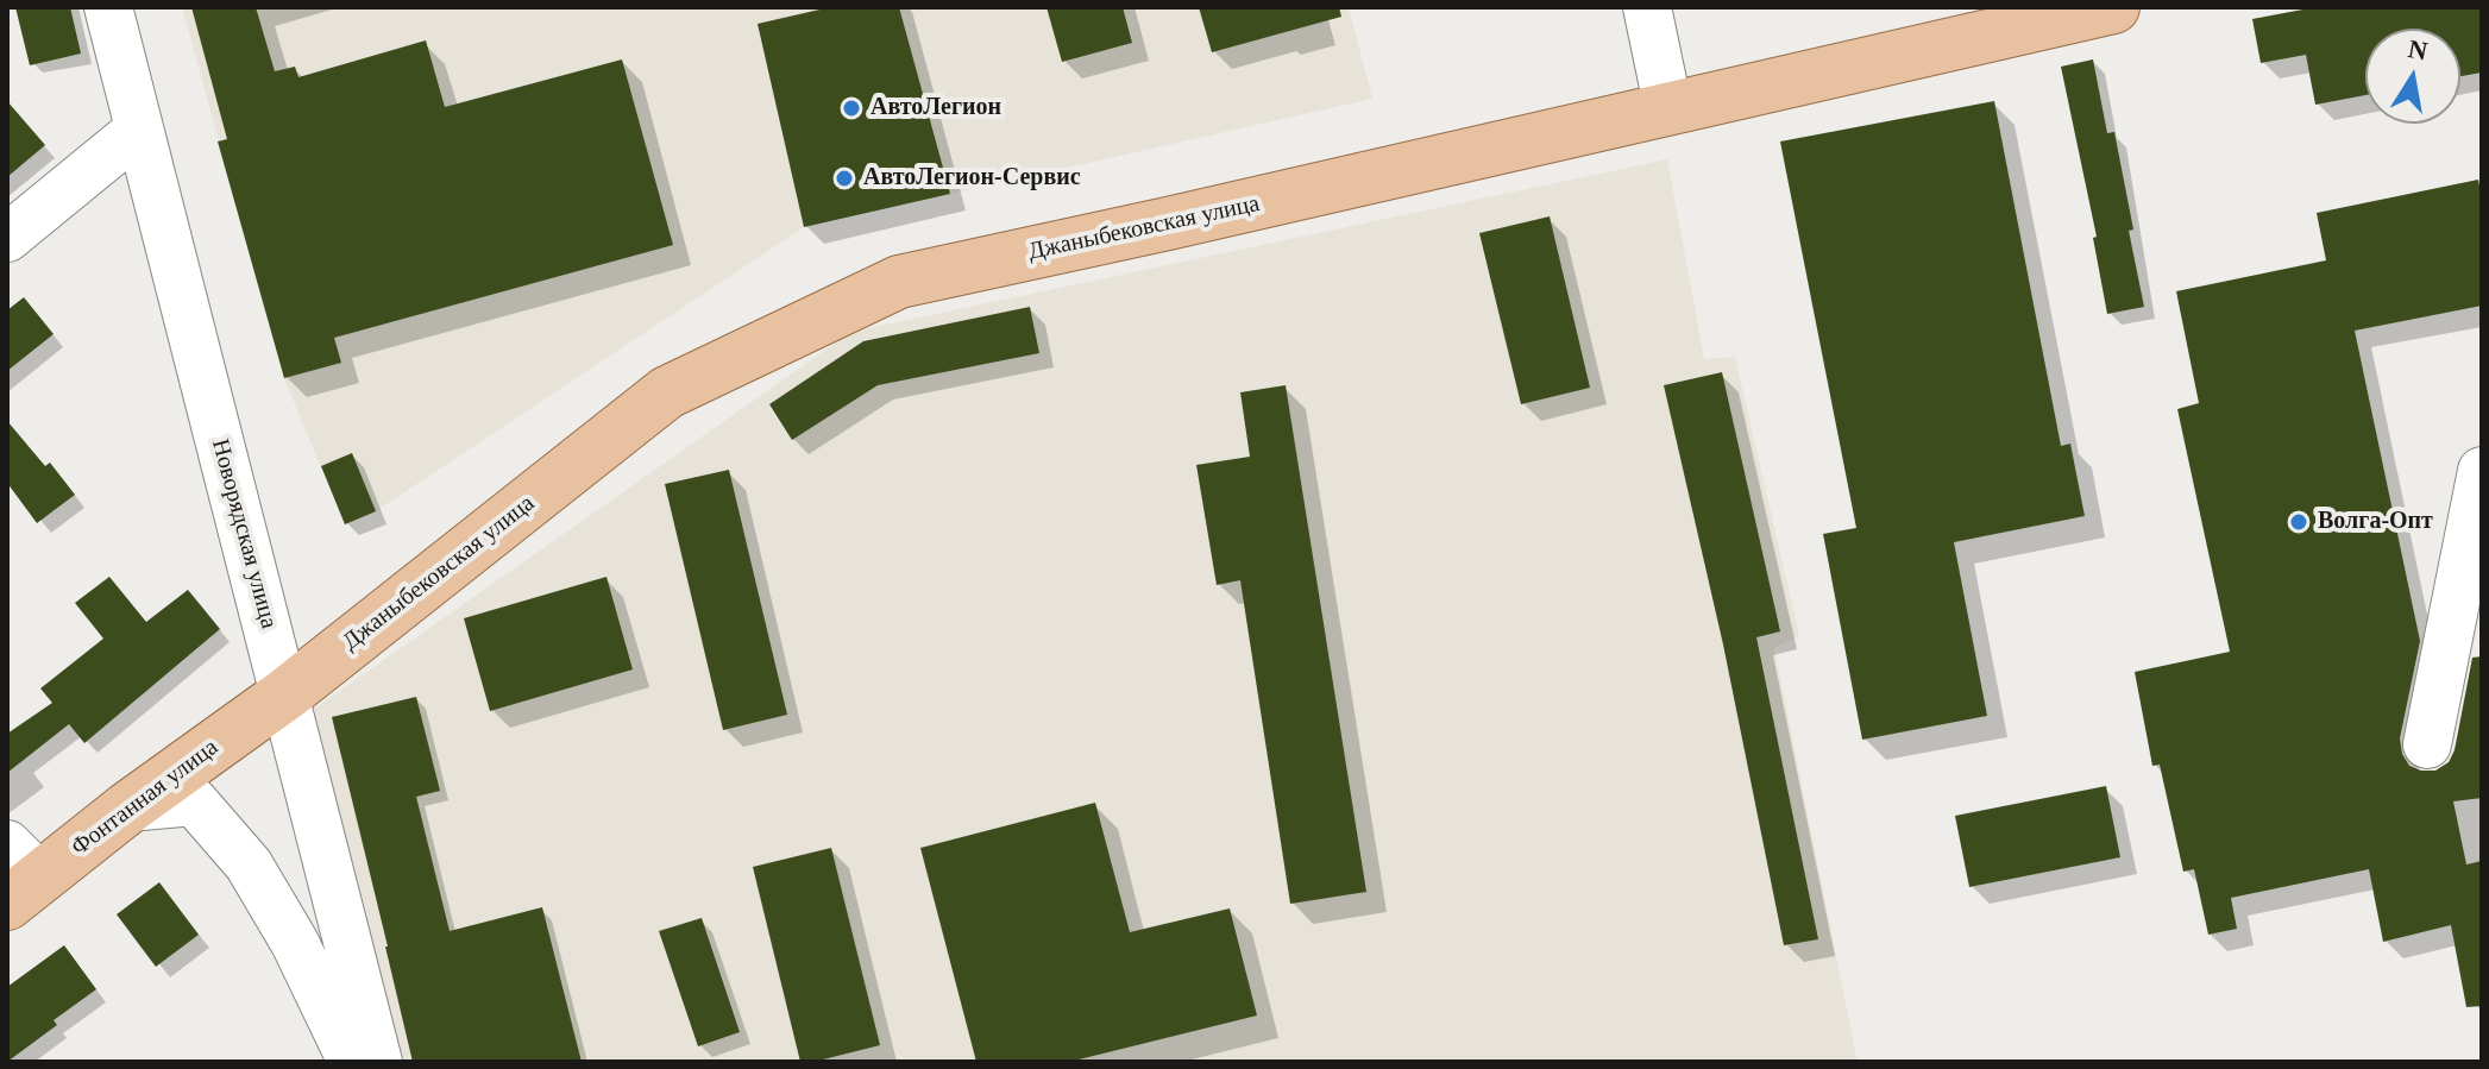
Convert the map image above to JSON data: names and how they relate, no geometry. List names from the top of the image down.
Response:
{
  "streets": {
    "main road": ["Джаныбековская улица", "Фонтанная улица"],
    "street": ["Новорядская улица"]
  },
  "crossings": [
    ["Джаныбековская улица", "Новорядская улица"],
    ["Джаныбековская улица", "Фонтанная улица"],
    ["Новорядская улица", "Фонтанная улица"]
  ],
  "places": ["АвтоЛегион", "АвтоЛегион-Сервис", "Волга-Опт"],
  "north": "top"
}
